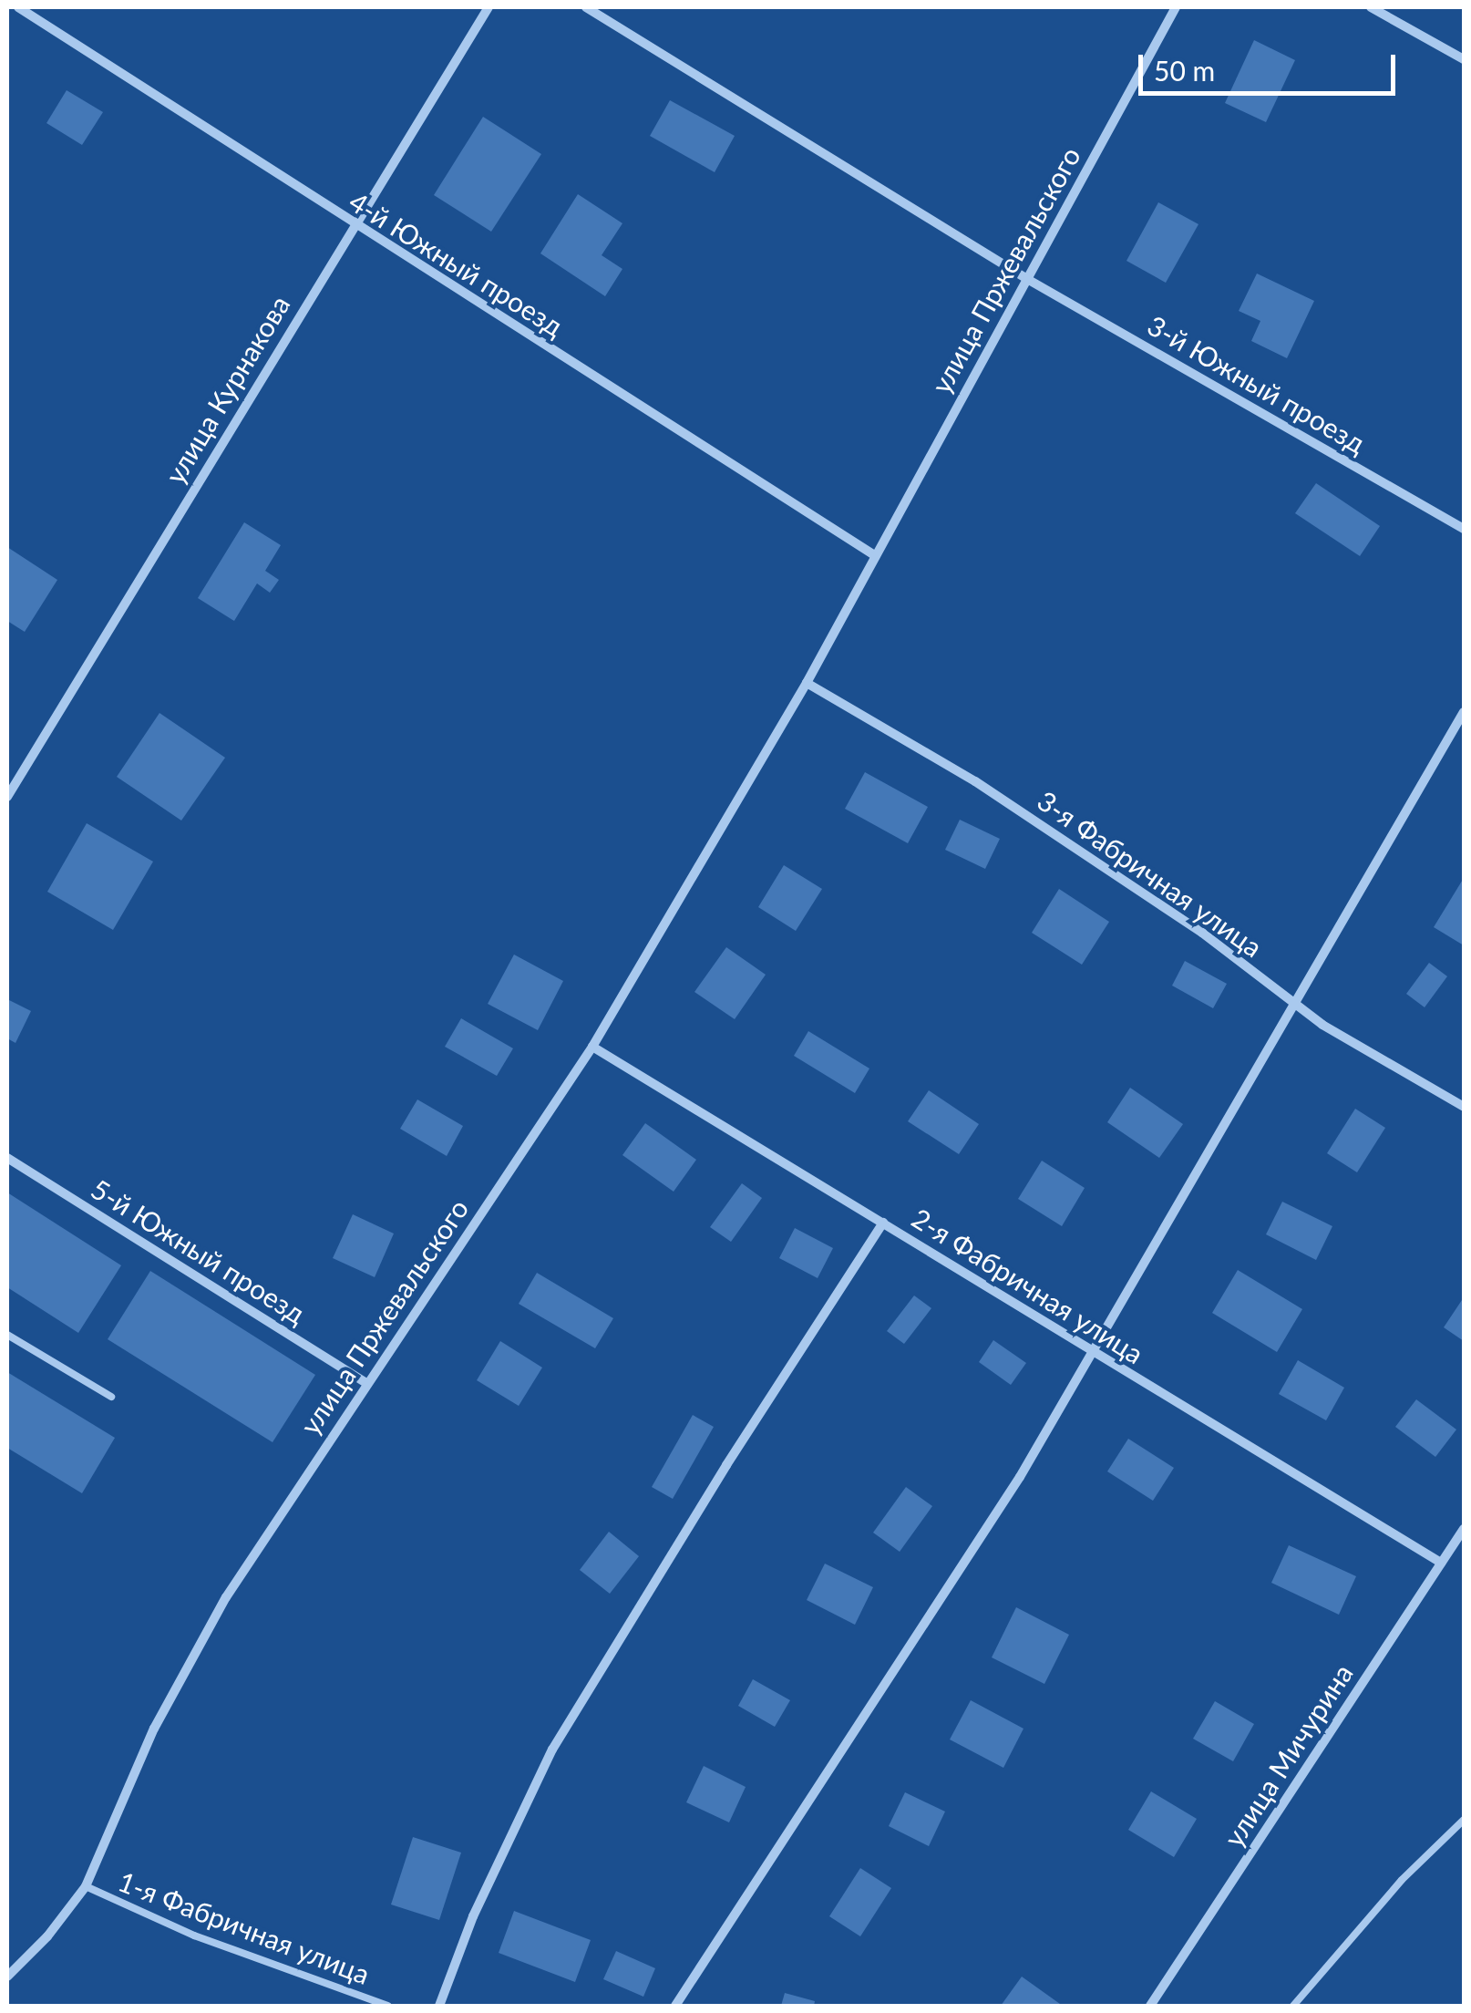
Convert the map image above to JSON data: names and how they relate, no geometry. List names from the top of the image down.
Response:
{
  "streets": {
    "street": [
      "4-й Южный проезд",
      "улица Пржевальского",
      "3-й Южный проезд",
      "улица Курнакова",
      "3-я Фабричная улица",
      "5-й Южный проезд",
      "2-я Фабричная улица",
      "улица Мичурина"
    ],
    "lane": ["1-я Фабричная улица"]
  },
  "crossings": [
    ["4-й Южный проезд", "улица Пржевальского"],
    ["4-й Южный проезд", "улица Курнакова"],
    ["улица Пржевальского", "3-й Южный проезд"],
    ["улица Пржевальского", "3-я Фабричная улица"],
    ["улица Пржевальского", "5-й Южный проезд"],
    ["улица Пржевальского", "2-я Фабричная улица"],
    ["улица Пржевальского", "1-я Фабричная улица"],
    ["2-я Фабричная улица", "улица Мичурина"]
  ],
  "scale_bar": "50 m"
}
